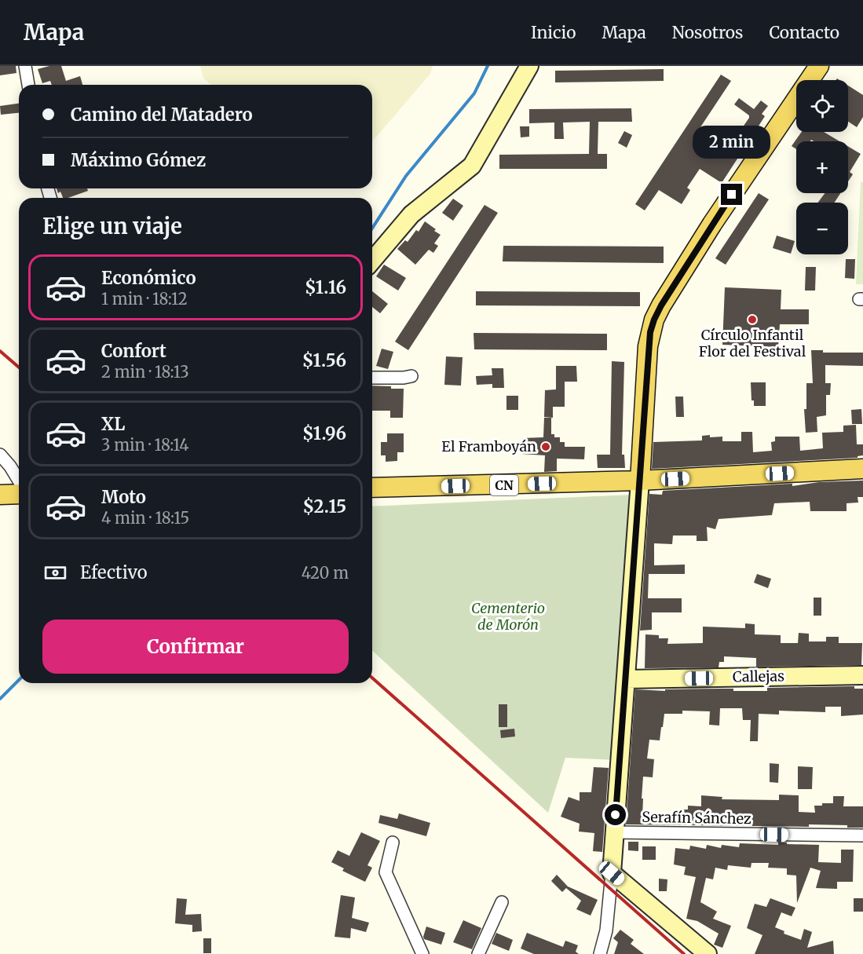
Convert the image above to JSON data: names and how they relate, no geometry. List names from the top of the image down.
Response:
{
  "streets": {
    "main road": ["CN", "Callejas"],
    "street": ["Serafín Sánchez"]
  },
  "parks": ["Cementerio de Morón"],
  "places": ["Círculo Infantil Flor del Festival", "El Framboyán"],
  "page": {
    "header": "Mapa",
    "nav": [
      "Inicio",
      "Mapa",
      "Nosotros",
      "Contacto"
    ],
    "map_buttons": ["+", "−"],
    "banner": ["Camino del Matadero", "Máximo Gómez"],
    "bubble": "2 min",
    "heading": "Elige un viaje",
    "list": [
      {
        "name": "Económico",
        "note": "1 min · 18:12",
        "value": "$1.16"
      },
      {
        "name": "Confort",
        "note": "2 min · 18:13",
        "value": "$1.56"
      },
      {
        "name": "XL",
        "note": "3 min · 18:14",
        "value": "$1.96"
      },
      {
        "name": "Moto",
        "note": "4 min · 18:15",
        "value": "$2.15"
      }
    ],
    "pay": ["Efectivo", "420 m"],
    "buttons": "Confirmar"
  }
}
